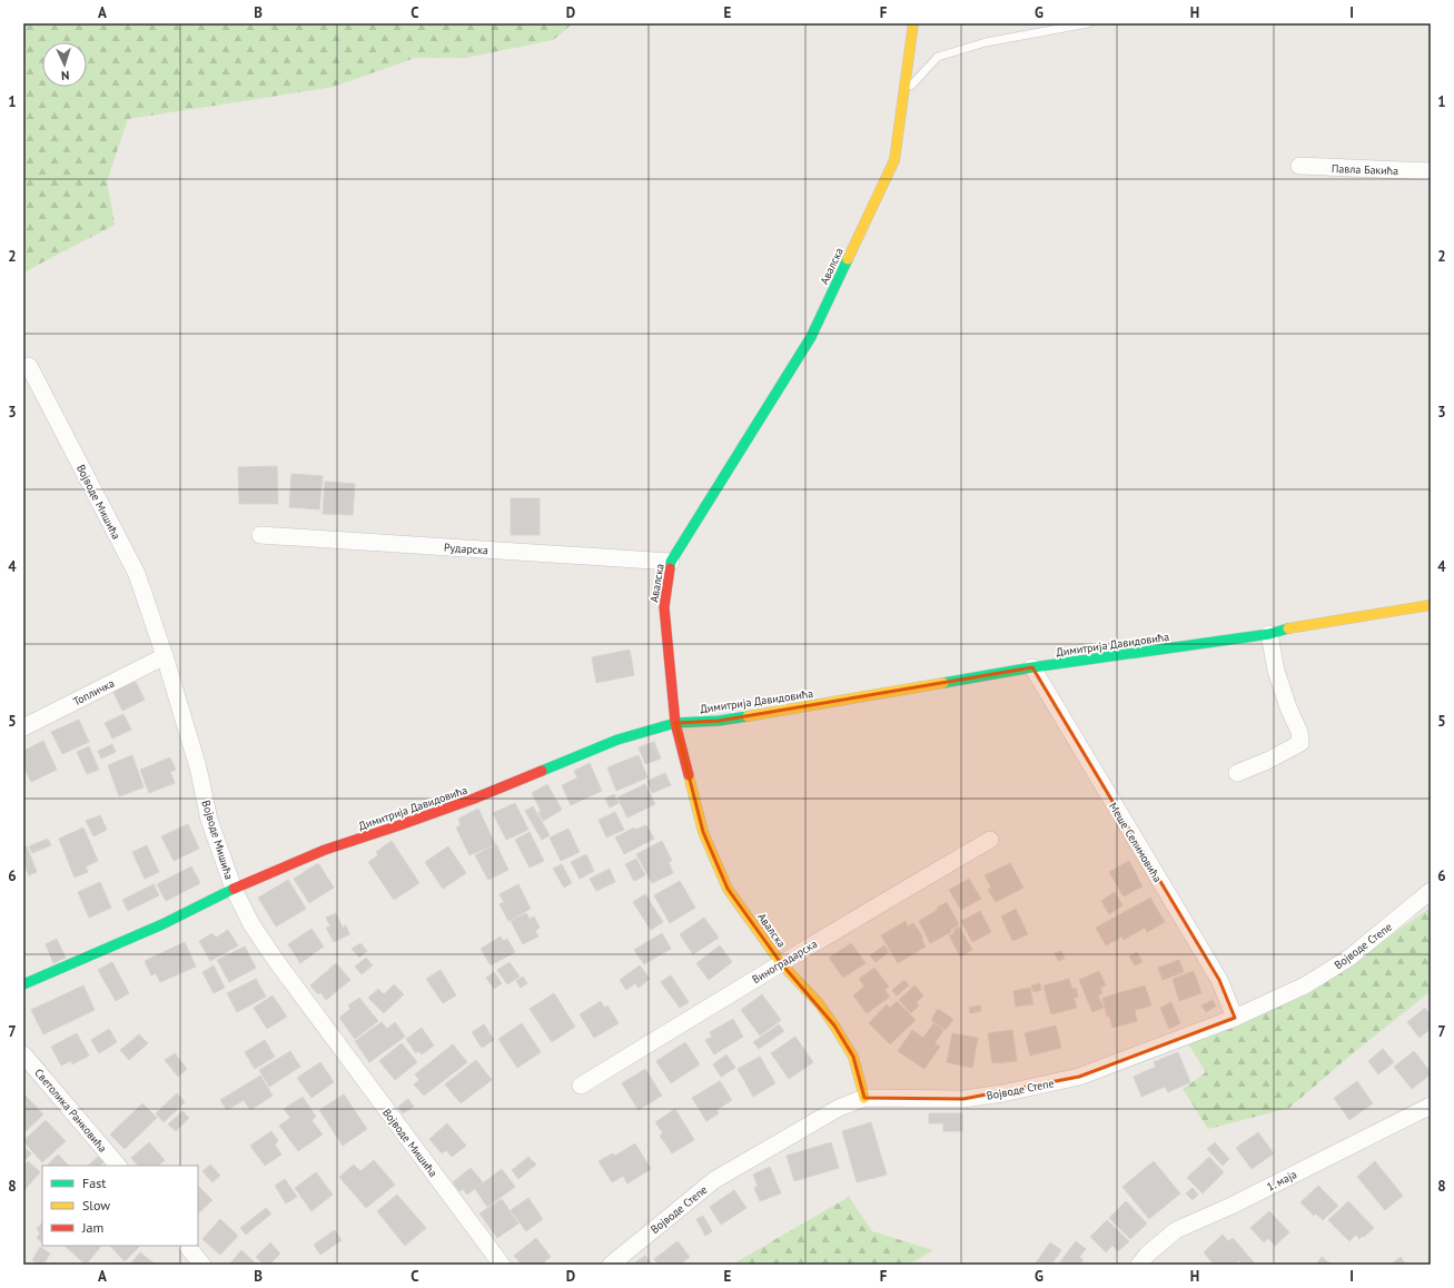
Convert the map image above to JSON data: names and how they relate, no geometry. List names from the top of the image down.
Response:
{
  "streets": {
    "street": [
      "Павла Бакића",
      "Авалска",
      "Војводе Мишића",
      "Рударска",
      "Димитрија Давидовића",
      "Топличка",
      "Меше Селимовића",
      "Војводе Степе",
      "Виноградарска",
      "Светолика Ранковића",
      "1. маја"
    ]
  },
  "crossings": [
    ["Авалска", "Рударска"],
    ["Авалска", "Димитрија Давидовића"],
    ["Авалска", "Војводе Степе"],
    ["Авалска", "Виноградарска"],
    ["Војводе Мишића", "Димитрија Давидовића"],
    ["Војводе Мишића", "Топличка"],
    ["Димитрија Давидовића", "Меше Селимовића"],
    ["Меше Селимовића", "Војводе Степе"]
  ],
  "legend": ["Fast", "Slow", "Jam"],
  "north": "bottom",
  "grid": {
    "columns": [
      "A",
      "B",
      "C",
      "D",
      "E",
      "F",
      "G",
      "H",
      "I"
    ],
    "rows": [
      "1",
      "2",
      "3",
      "4",
      "5",
      "6",
      "7",
      "8"
    ]
  }
}
